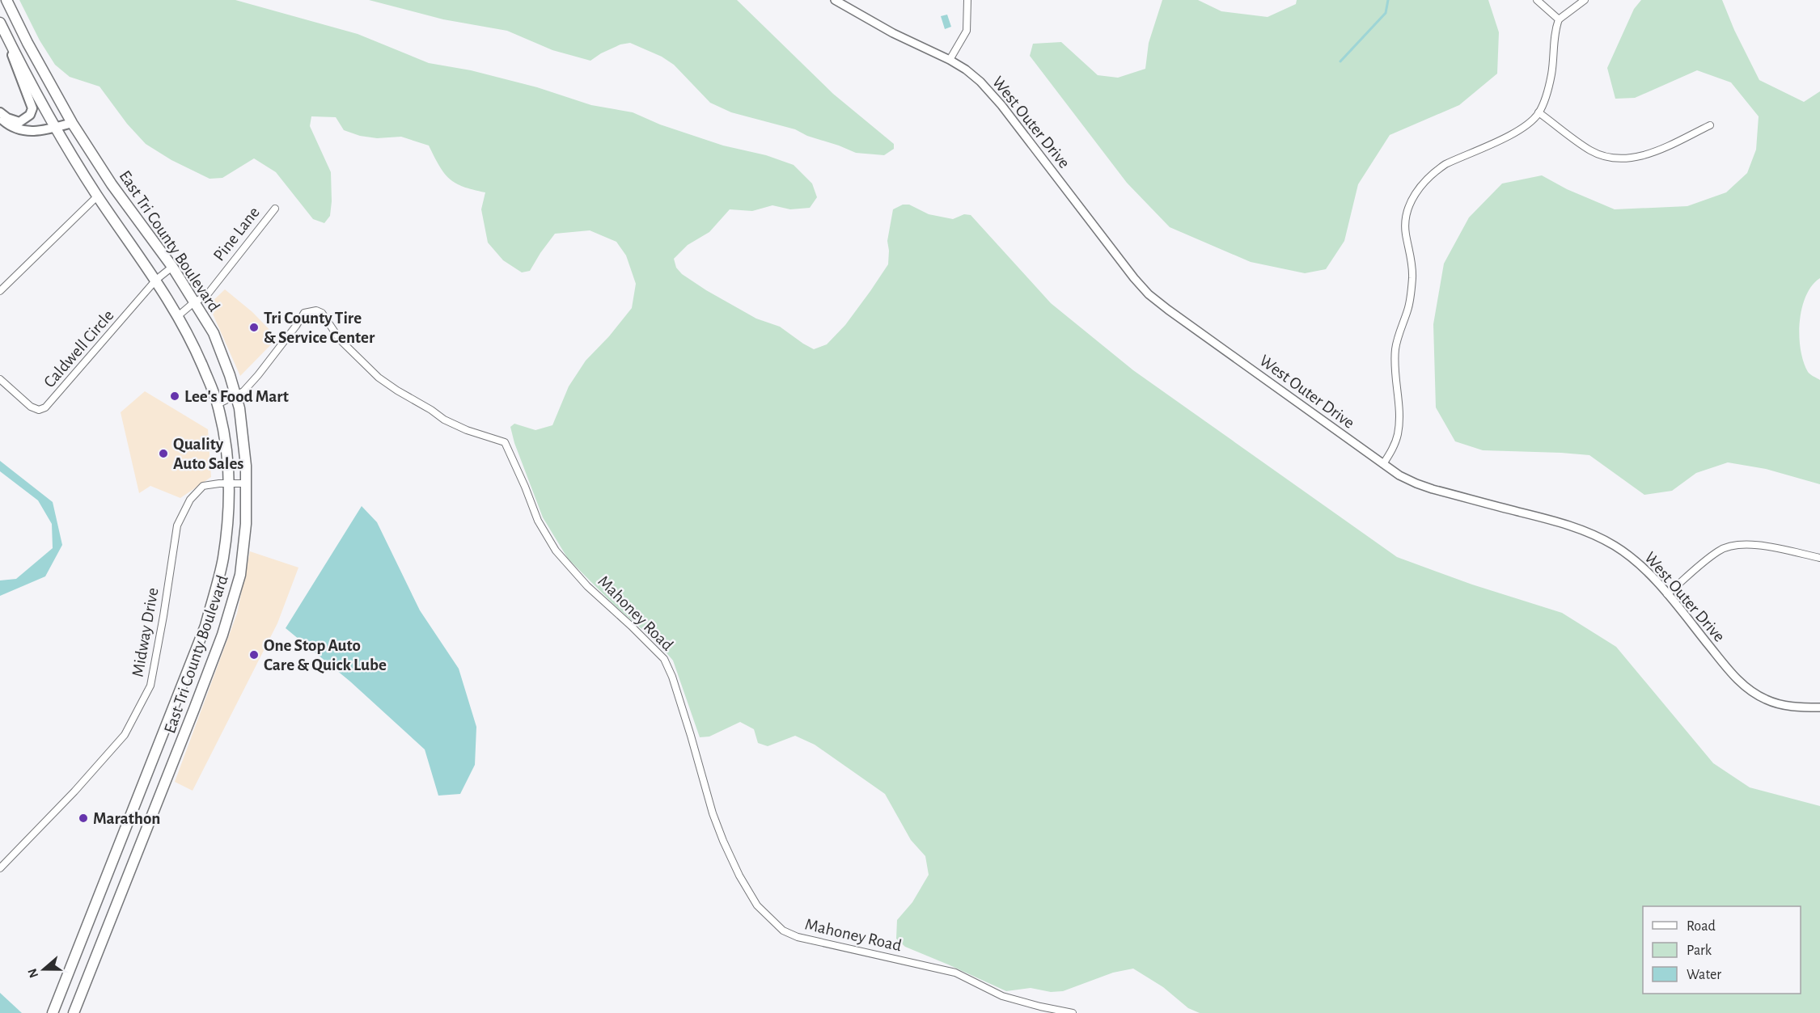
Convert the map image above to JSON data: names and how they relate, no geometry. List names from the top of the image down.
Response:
{
  "streets": {
    "highway": ["East Tri County Boulevard"],
    "street": [
      "West Outer Drive",
      "Pine Lane",
      "Caldwell Circle",
      "Mahoney Road",
      "Midway Drive"
    ]
  },
  "crossings": [
    ["Pine Lane", "East Tri County Boulevard"],
    ["East Tri County Boulevard", "Caldwell Circle"],
    ["East Tri County Boulevard", "Mahoney Road"],
    ["East Tri County Boulevard", "Midway Drive"]
  ],
  "places": [
    "Tri County Tire & Service Center",
    "Lee's Food Mart",
    "Quality Auto Sales",
    "One Stop Auto Care & Quick Lube",
    "Marathon"
  ],
  "legend": ["Road", "Park", "Water"],
  "north": "left"
}
